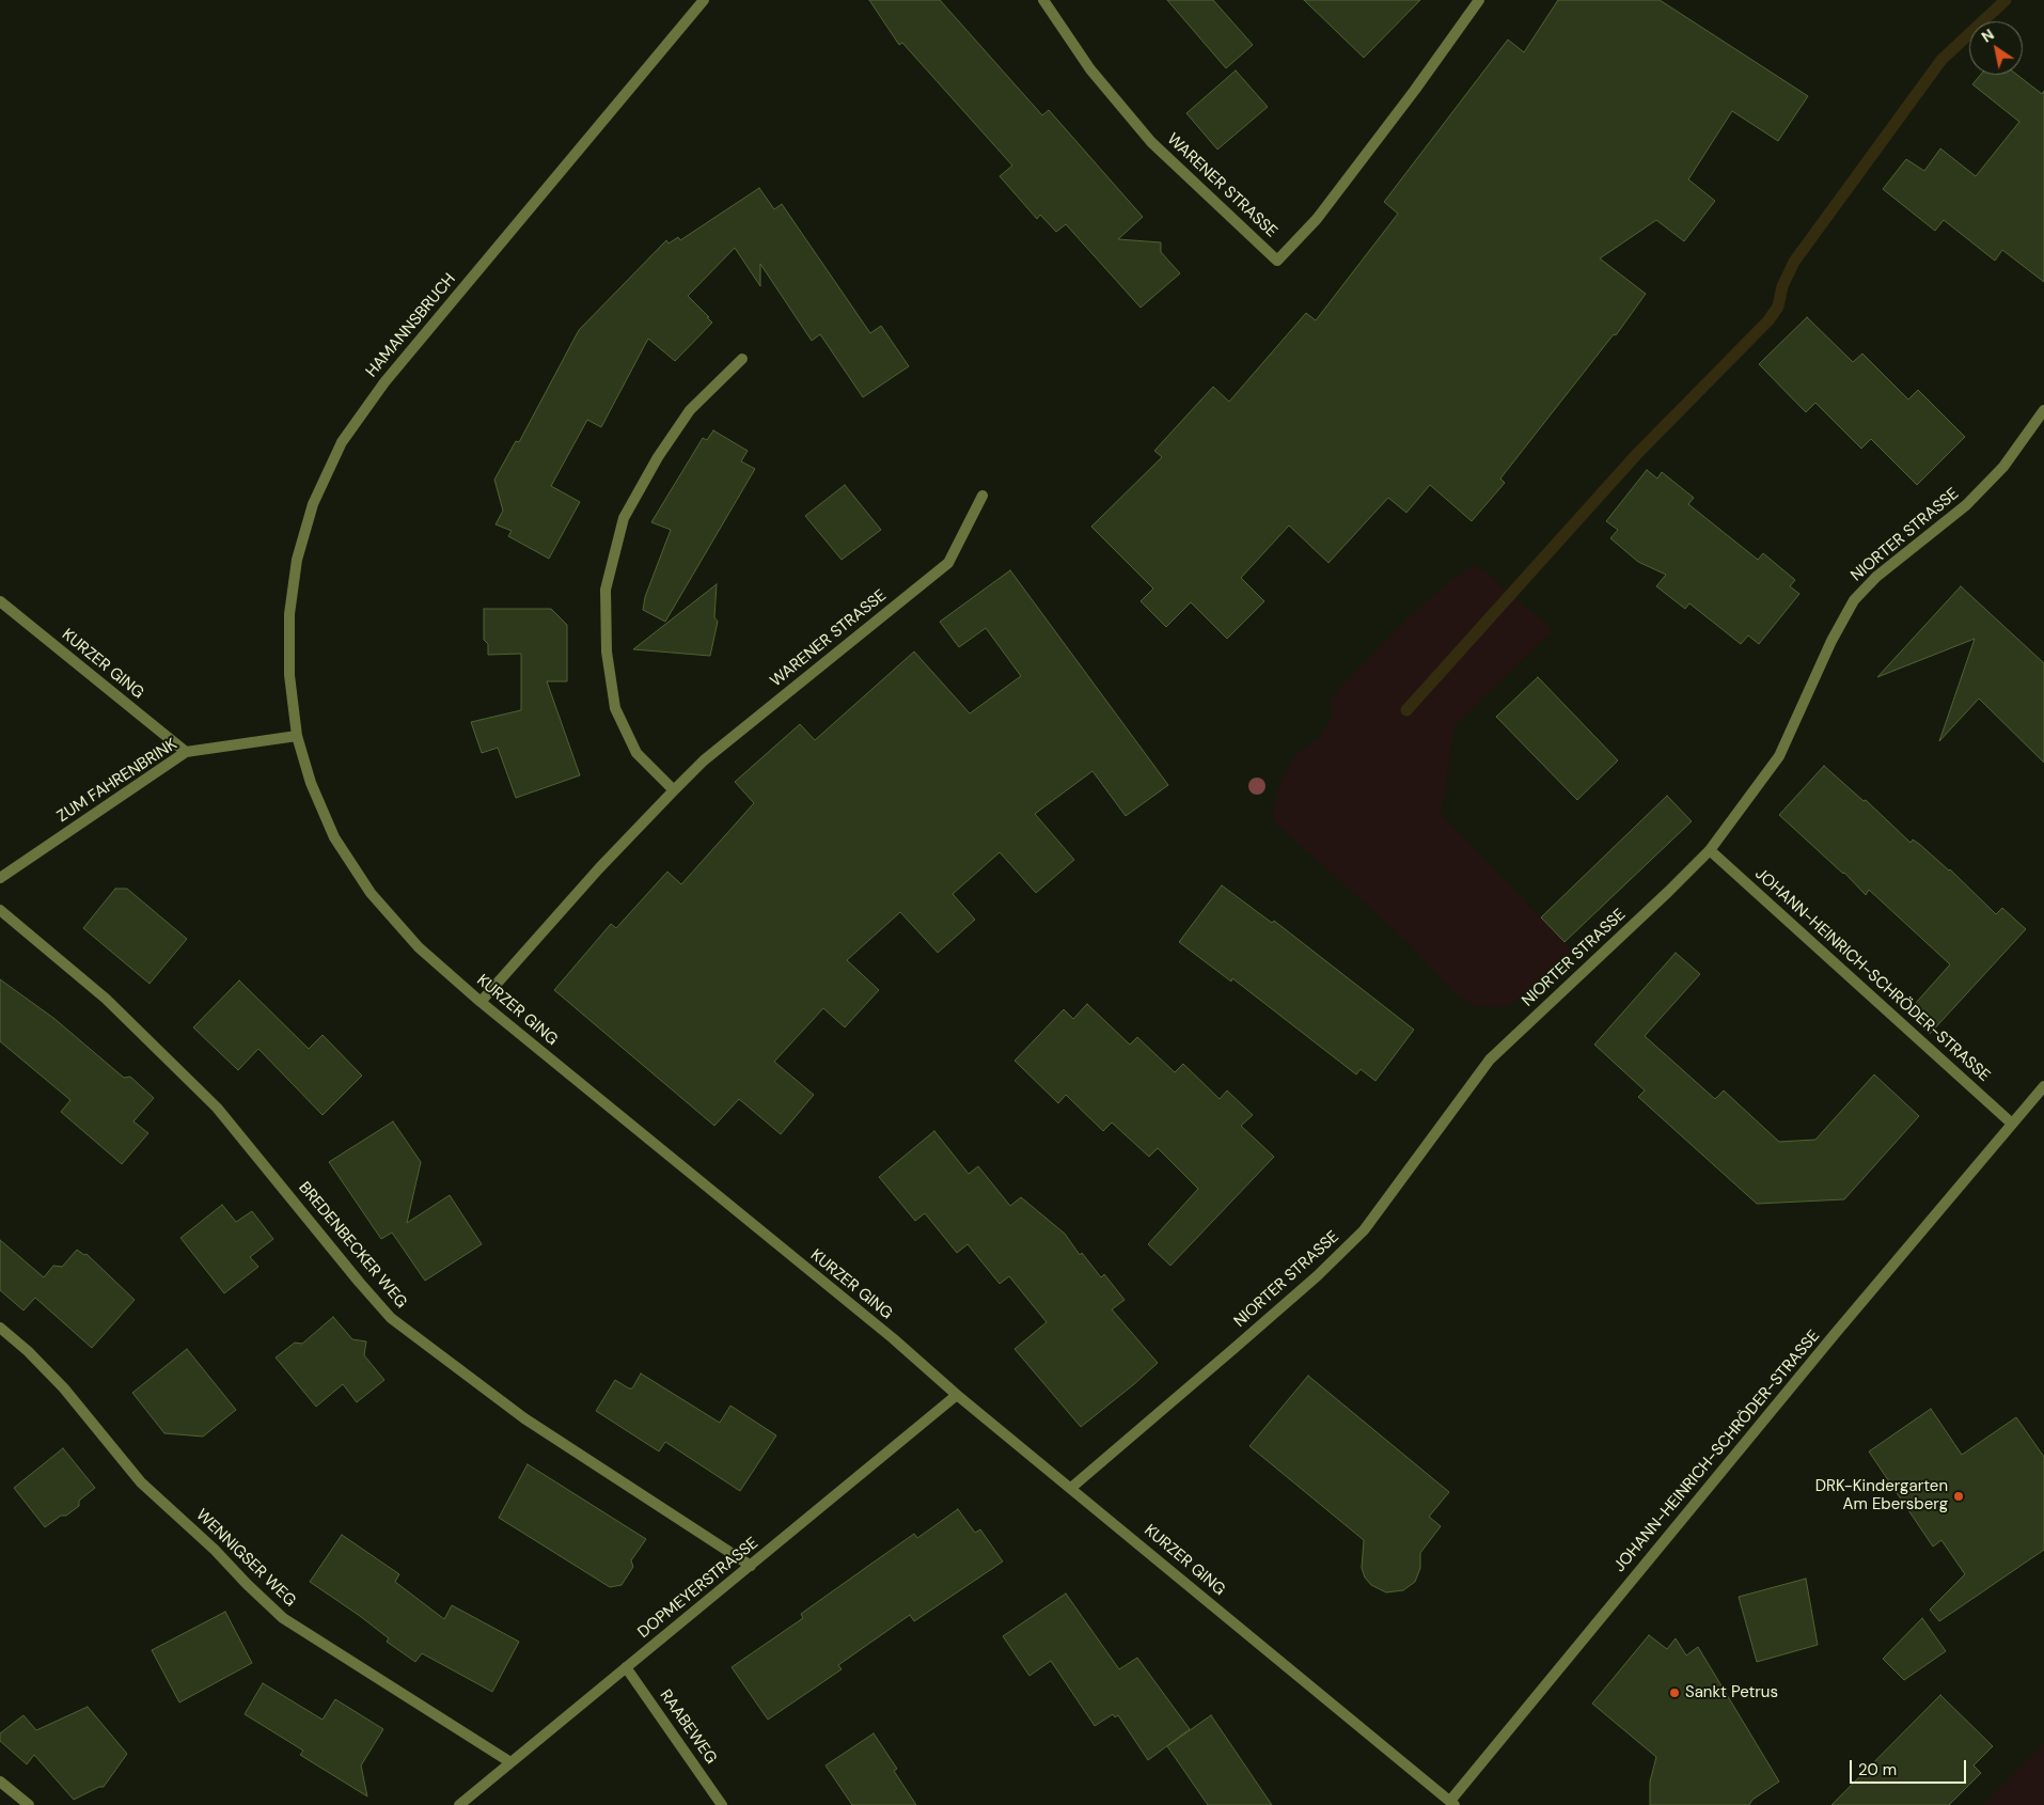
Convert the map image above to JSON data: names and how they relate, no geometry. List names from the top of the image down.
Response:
{
  "streets": {
    "street": [
      "WARENER STRASSE",
      "HAMANNSBRUCH",
      "NIORTER STRASSE",
      "KURZER GING",
      "ZUM FAHRENBRINK",
      "JOHANN-HEINRICH-SCHRÖDER-STRASSE",
      "BREDENBECKER WEG",
      "WENNIGSER WEG",
      "DOPMEYERSTRASSE",
      "RAABEWEG"
    ]
  },
  "crossings": [
    ["WARENER STRASSE", "KURZER GING"],
    ["HAMANNSBRUCH", "KURZER GING"],
    ["HAMANNSBRUCH", "ZUM FAHRENBRINK"],
    ["NIORTER STRASSE", "KURZER GING"],
    ["NIORTER STRASSE", "JOHANN-HEINRICH-SCHRÖDER-STRASSE"],
    ["KURZER GING", "ZUM FAHRENBRINK"],
    ["KURZER GING", "JOHANN-HEINRICH-SCHRÖDER-STRASSE"],
    ["KURZER GING", "DOPMEYERSTRASSE"],
    ["BREDENBECKER WEG", "DOPMEYERSTRASSE"],
    ["WENNIGSER WEG", "DOPMEYERSTRASSE"],
    ["DOPMEYERSTRASSE", "RAABEWEG"]
  ],
  "places": ["DRK-Kindergarten Am Ebersberg", "Sankt Petrus"],
  "scale_bar": "20 m",
  "north": "top left"
}
